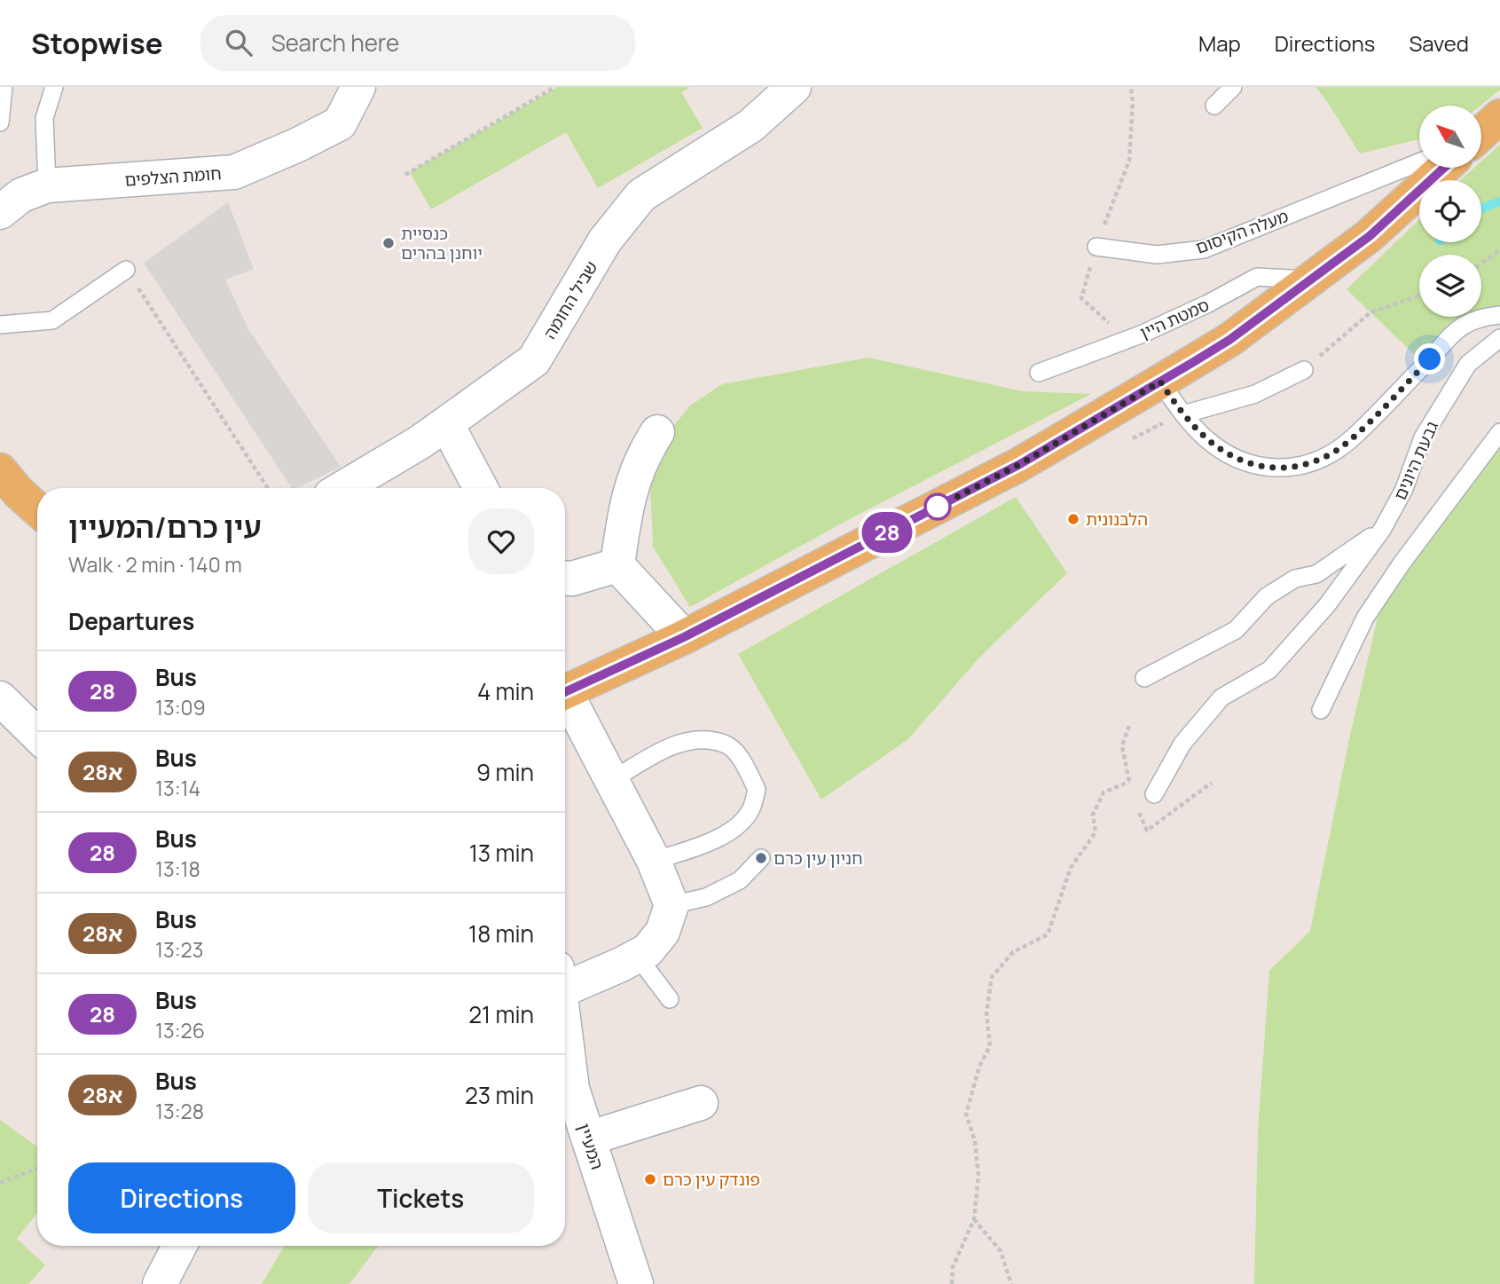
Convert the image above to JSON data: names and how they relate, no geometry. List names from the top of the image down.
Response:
{
  "streets": {
    "street": ["חומת הצלפים", "שביל החומה", "המעיין"],
    "lane": ["מעלה הקיסום", "סמטת היין", "גבעת היונים"]
  },
  "places": [
    "כנסיית יוחנן בהרים",
    "הלבנונית",
    "חניון עין כרם",
    "פונדק עין כרם"
  ],
  "lines": ["bus line 28"],
  "north": "top left",
  "page": {
    "header": "Stopwise",
    "search": "Search here",
    "nav": ["Map", "Directions", "Saved"],
    "on_map": "28",
    "heading": [
      ["עין כרם/המעיין", "Walk · 2 min · 140 m"],
      "Departures"
    ],
    "list": [
      {
        "mark": "28",
        "name": "Bus",
        "note": "13:09",
        "value": "4 min"
      },
      {
        "mark": "28א",
        "name": "Bus",
        "note": "13:14",
        "value": "9 min"
      },
      {
        "mark": "28",
        "name": "Bus",
        "note": "13:18",
        "value": "13 min"
      },
      {
        "mark": "28א",
        "name": "Bus",
        "note": "13:23",
        "value": "18 min"
      },
      {
        "mark": "28",
        "name": "Bus",
        "note": "13:26",
        "value": "21 min"
      },
      {
        "mark": "28א",
        "name": "Bus",
        "note": "13:28",
        "value": "23 min"
      }
    ],
    "buttons": ["Directions", "Tickets"]
  }
}
